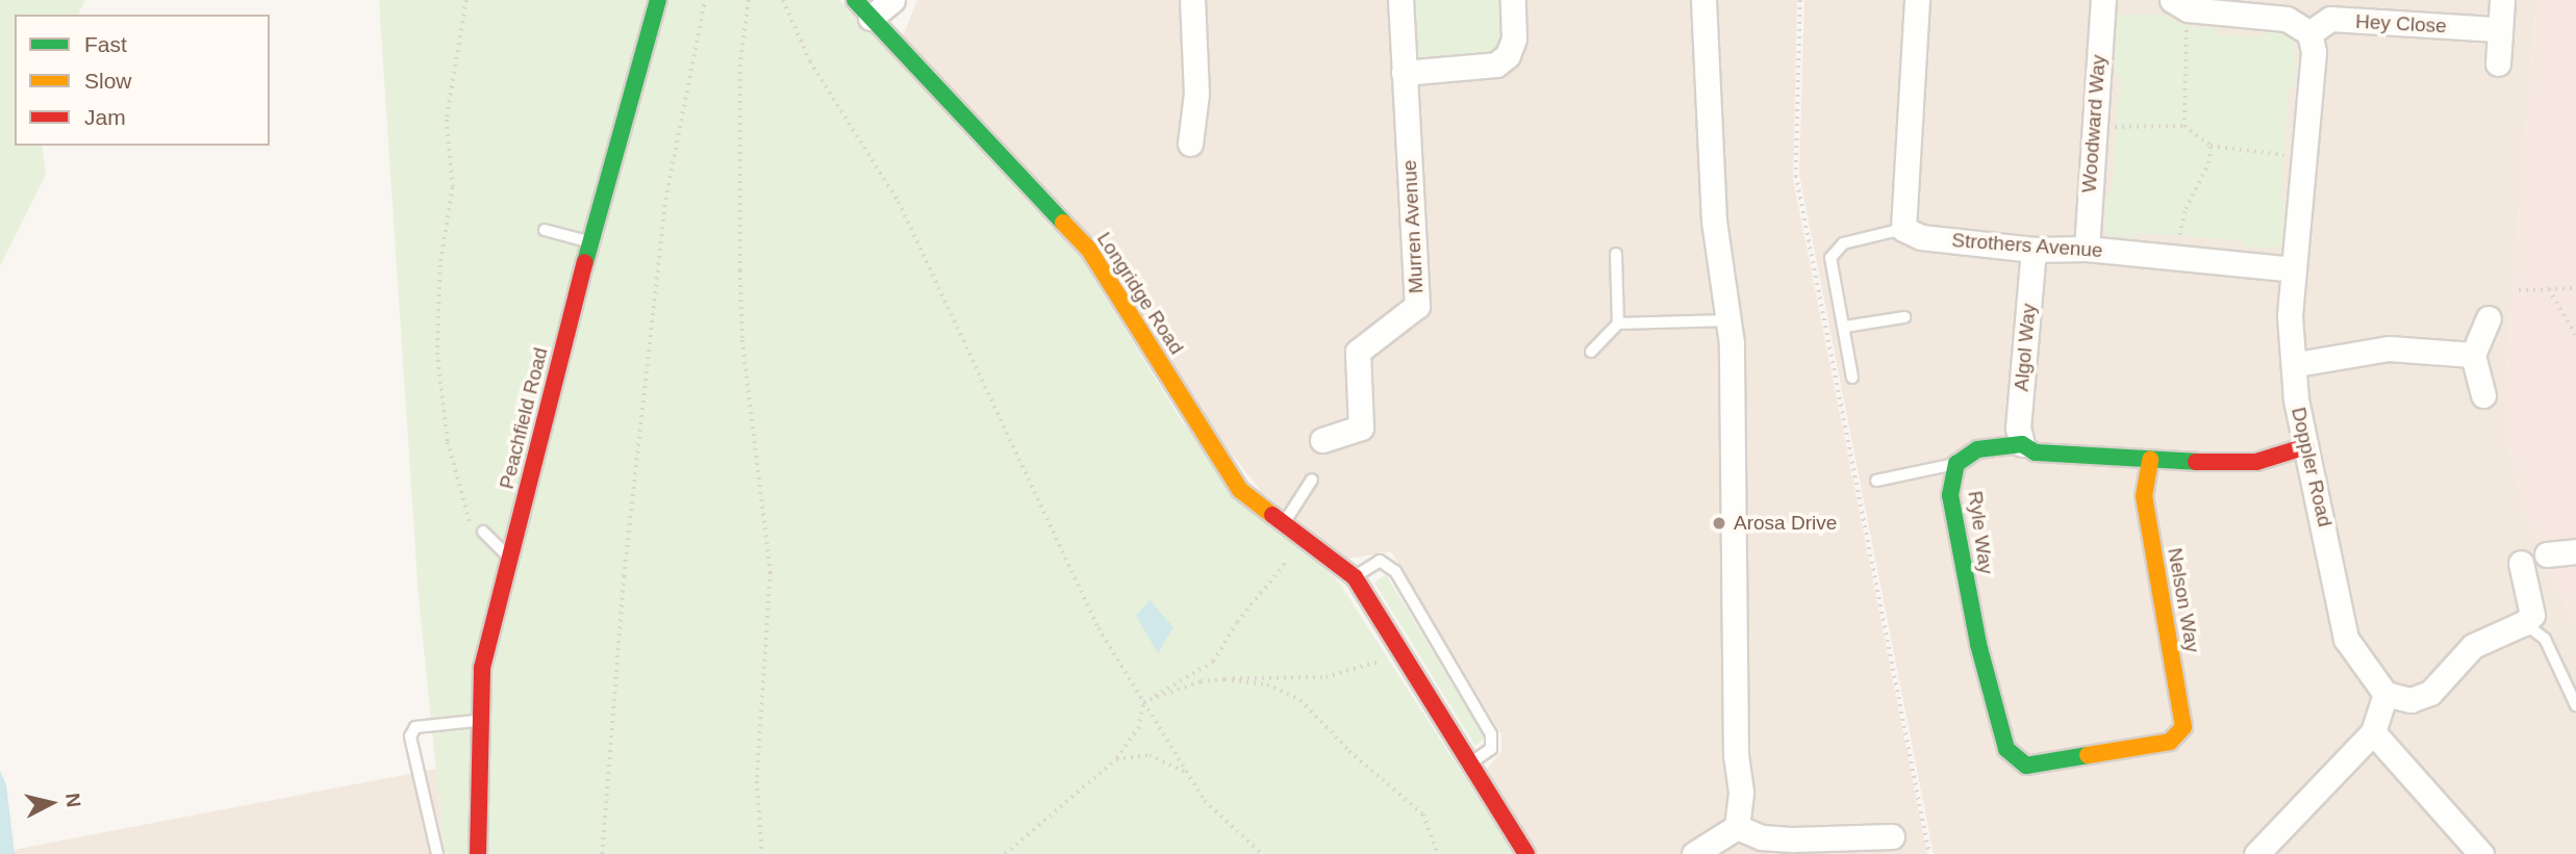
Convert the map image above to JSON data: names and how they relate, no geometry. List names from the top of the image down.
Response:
{
  "streets": {
    "street": [
      "Hey Close",
      "Woodward Way",
      "Murren Avenue",
      "Strothers Avenue",
      "Longridge Road",
      "Algol Way",
      "Peachfield Road",
      "Doppler Road",
      "Ryle Way",
      "Nelson Way"
    ]
  },
  "crossings": [
    ["Hey Close", "Doppler Road"],
    ["Woodward Way", "Strothers Avenue"],
    ["Strothers Avenue", "Algol Way"],
    ["Strothers Avenue", "Doppler Road"],
    ["Algol Way", "Ryle Way"],
    ["Doppler Road", "Ryle Way"],
    ["Ryle Way", "Nelson Way"]
  ],
  "places": ["Arosa Drive"],
  "legend": ["Fast", "Slow", "Jam"],
  "north": "right"
}
